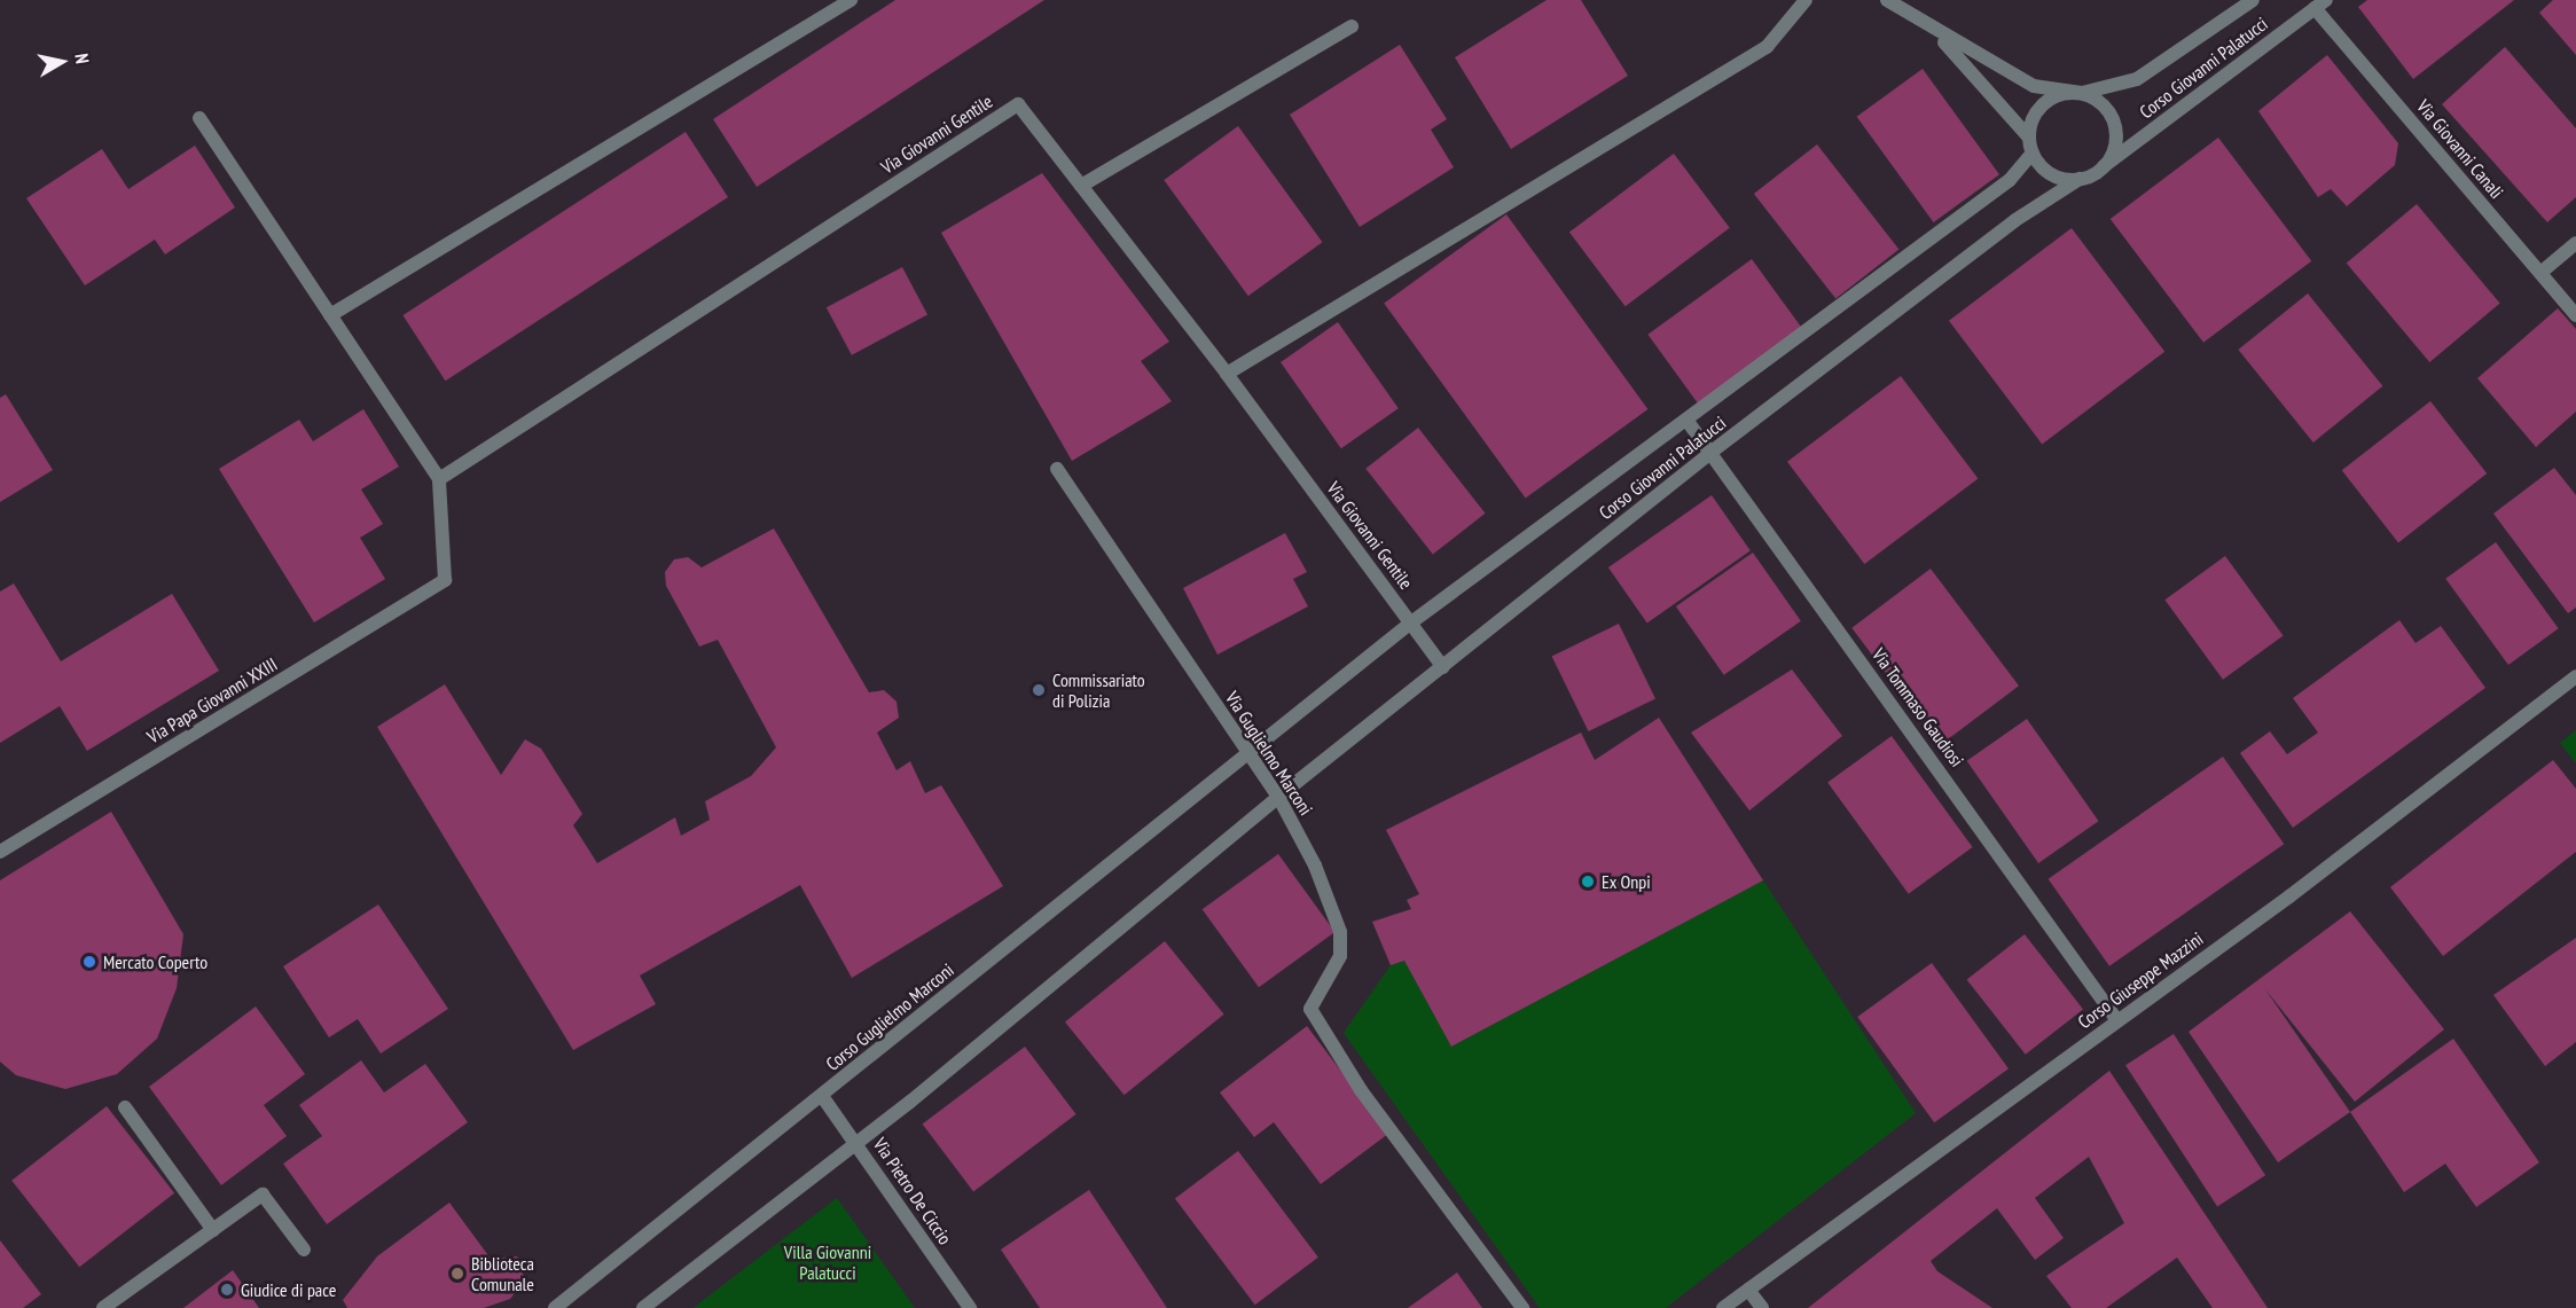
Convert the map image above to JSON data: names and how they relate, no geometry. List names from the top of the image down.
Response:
{
  "streets": {
    "street": [
      "Corso Giovanni Palatucci",
      "Via Giovanni Gentile",
      "Via Giovanni Canali",
      "Via Papa Giovanni XXIII",
      "Via Tommaso Gaudiosi",
      "Via Guglielmo Marconi",
      "Corso Giuseppe Mazzini",
      "Corso Guglielmo Marconi",
      "Via Pietro De Ciccio"
    ]
  },
  "crossings": [
    ["Corso Giovanni Palatucci", "Via Giovanni Gentile"],
    ["Corso Giovanni Palatucci", "Via Giovanni Canali"],
    ["Corso Giovanni Palatucci", "Via Tommaso Gaudiosi"],
    ["Corso Giovanni Palatucci", "Via Guglielmo Marconi"],
    ["Corso Giovanni Palatucci", "Corso Guglielmo Marconi"],
    ["Via Giovanni Gentile", "Via Papa Giovanni XXIII"],
    ["Via Tommaso Gaudiosi", "Corso Giuseppe Mazzini"],
    ["Via Guglielmo Marconi", "Corso Guglielmo Marconi"],
    ["Corso Guglielmo Marconi", "Via Pietro De Ciccio"]
  ],
  "parks": ["Villa Giovanni Palatucci"],
  "places": [
    "Commissariato di Polizia",
    "Ex Onpi",
    "Mercato Coperto",
    "Biblioteca Comunale",
    "Giudice di pace"
  ],
  "north": "right"
}
